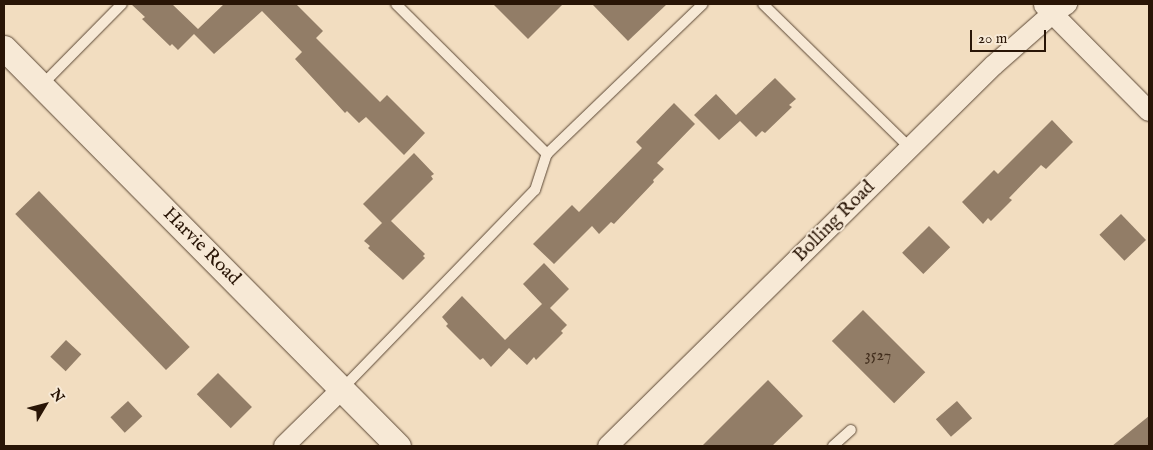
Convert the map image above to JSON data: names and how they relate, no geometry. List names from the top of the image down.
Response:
{
  "streets": {
    "street": ["Bolling Road", "Harvie Road"]
  },
  "house_numbers": ["3527"],
  "scale_bar": "20 m",
  "north": "top right"
}
